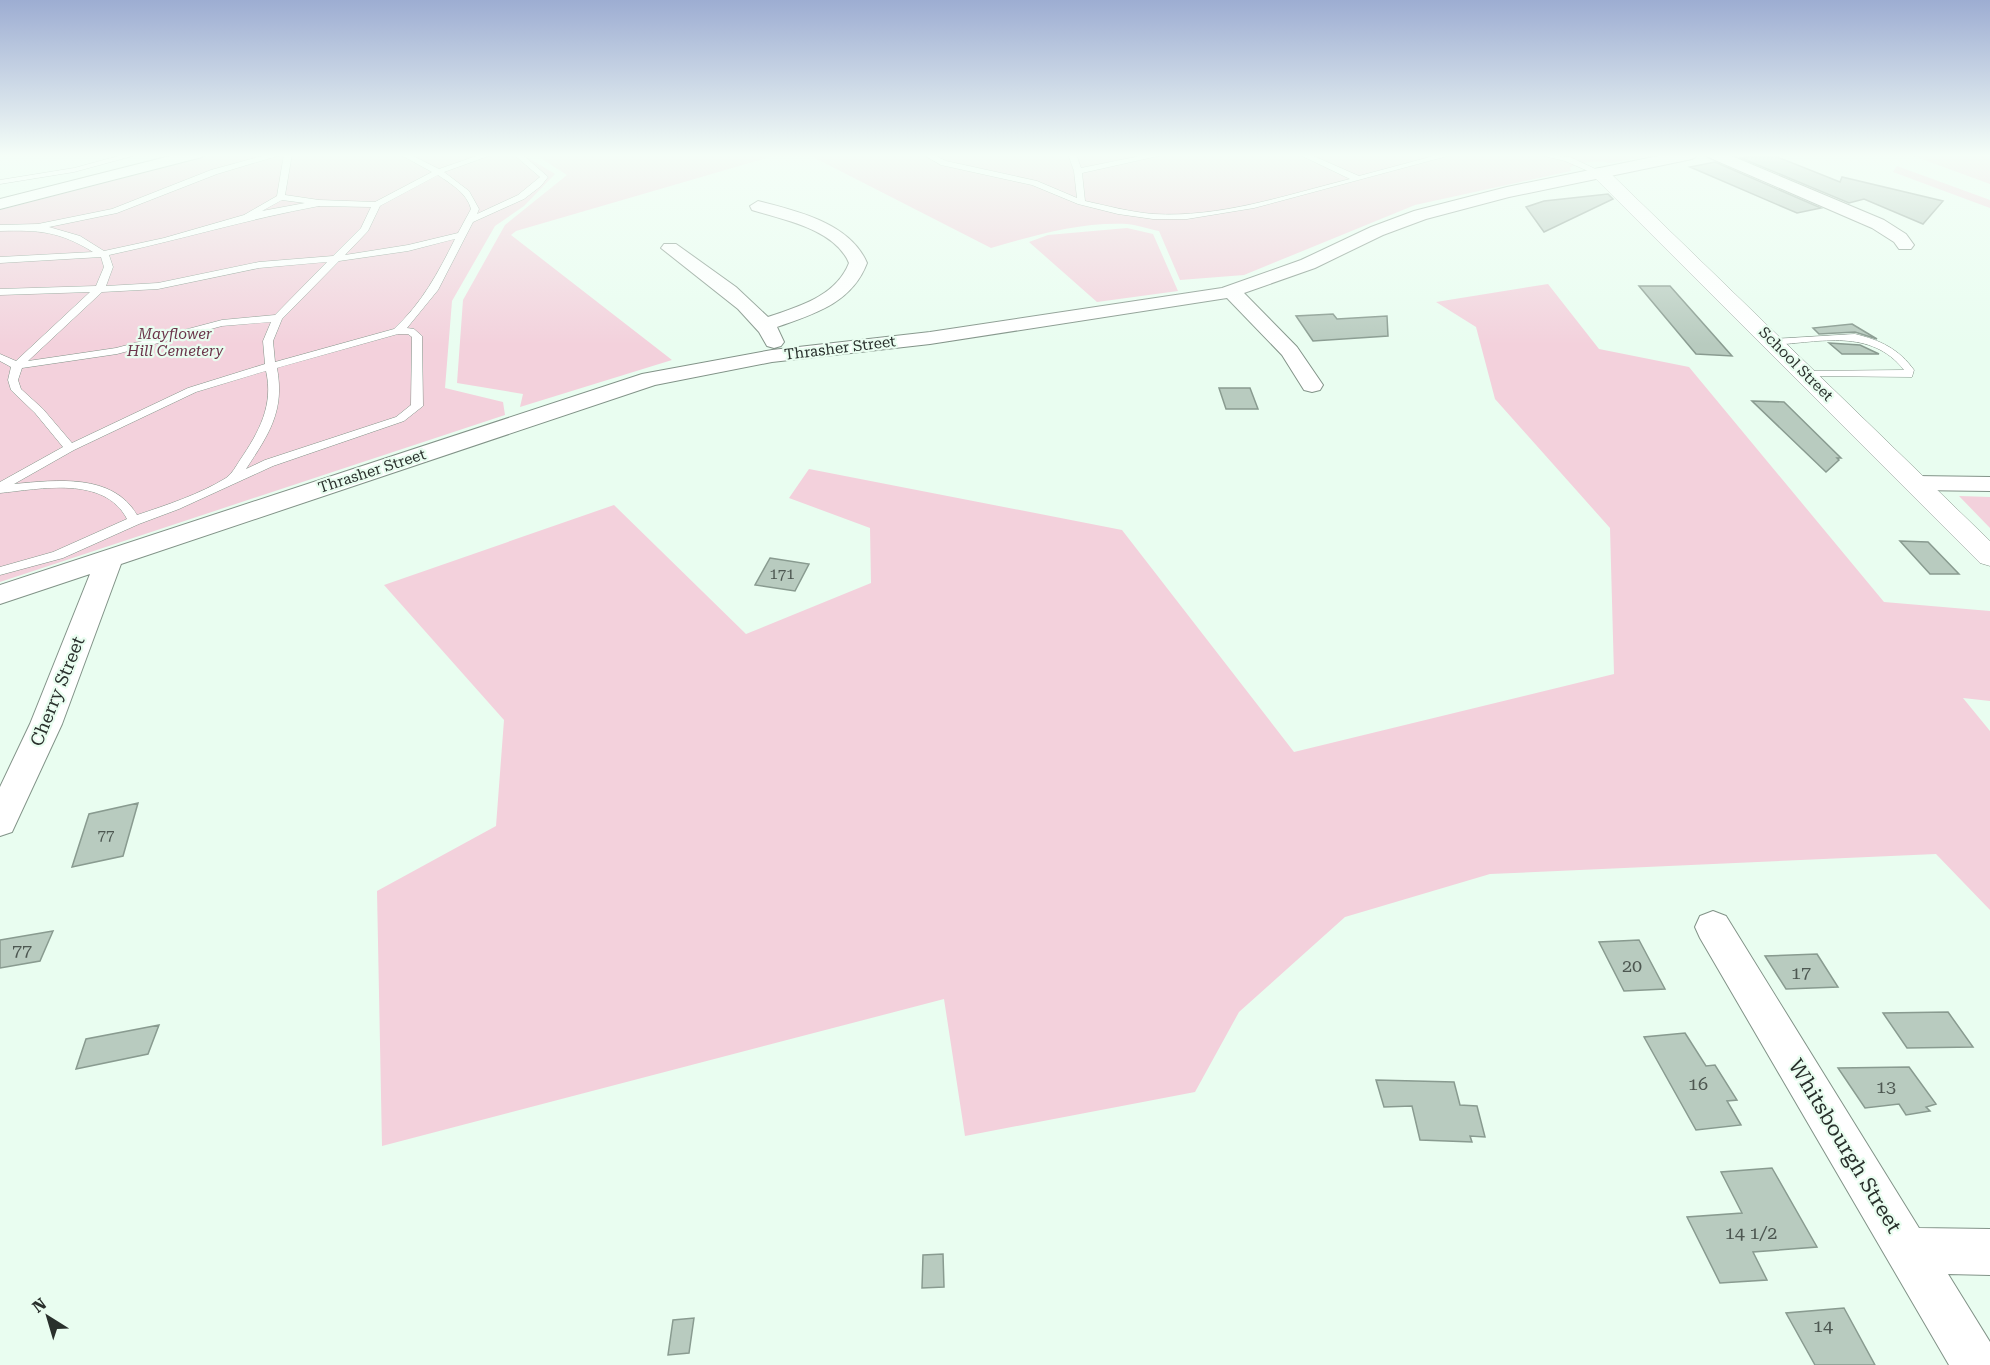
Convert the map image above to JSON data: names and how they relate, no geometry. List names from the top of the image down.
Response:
{
  "streets": {
    "street": [
      "Thrasher Street",
      "School Street",
      "Cherry Street",
      "Whitsbourgh Street"
    ]
  },
  "crossings": [
    ["Thrasher Street", "Cherry Street"]
  ],
  "parks": ["Mayflower Hill Cemetery"],
  "house_numbers": [
    "171",
    "77",
    "77",
    "20",
    "17",
    "16",
    "13",
    "14 1/2",
    "14"
  ],
  "north": "top left"
}
